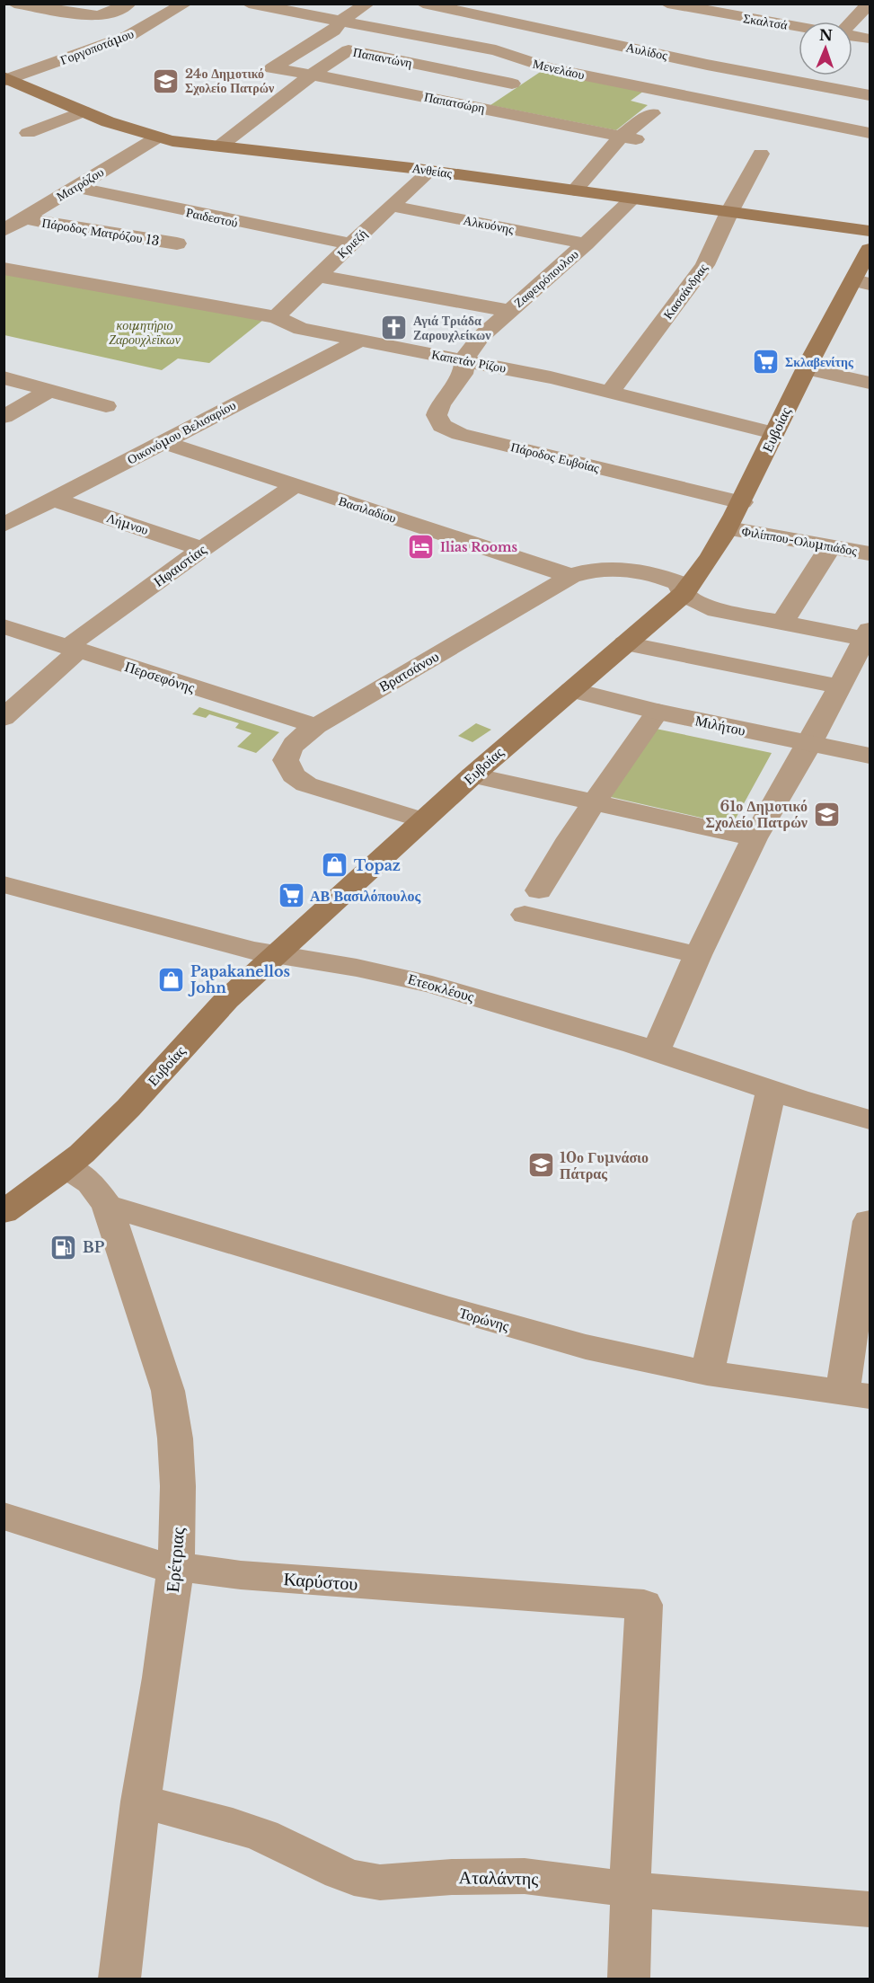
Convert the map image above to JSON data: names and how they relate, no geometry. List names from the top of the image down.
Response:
{
  "streets": {
    "main road": ["Ανθείας", "Ευβοίας"],
    "street": [
      "Σκαλτσά",
      "Γοργοποτάμου",
      "Αυλίδος",
      "Παπαντώνη",
      "Μενελάου",
      "Παπατσώρη",
      "Ματρόζου",
      "Ραιδεστού",
      "Αλκυόνης",
      "Πάροδος Ματρόζου 13",
      "Κριεζή",
      "Ζαφειρόπουλου",
      "Κασσάνδρας",
      "Καπετάν Ρίζου",
      "Οικονόμου Βελισαρίου",
      "Πάροδος Ευβοίας",
      "Βασιλαδίου",
      "Λήμνου",
      "Φιλίππου-Ολυμπιάδος",
      "Ηφαιστίας",
      "Βρατσάνου",
      "Περσεφόνης",
      "Μιλήτου",
      "Ετεοκλέους",
      "Τορώνης",
      "Ερέτριας",
      "Καρύστου",
      "Αταλάντης"
    ]
  },
  "crossings": [
    ["Γοργοποτάμου", "Ανθείας"],
    ["Παπαντώνη", "Παπατσώρη"],
    ["Παπαντώνη", "Ανθείας"],
    ["Μενελάου", "Παπατσώρη"],
    ["Ανθείας", "Ματρόζου"],
    ["Ανθείας", "Κριεζή"],
    ["Ανθείας", "Ζαφειρόπουλου"],
    ["Ανθείας", "Κασσάνδρας"],
    ["Ματρόζου", "Ραιδεστού"],
    ["Ματρόζου", "Πάροδος Ματρόζου 13"],
    ["Ραιδεστού", "Κριεζή"],
    ["Αλκυόνης", "Κριεζή"],
    ["Αλκυόνης", "Ζαφειρόπουλου"],
    ["Κριεζή", "Καπετάν Ρίζου"],
    ["Ζαφειρόπουλου", "Καπετάν Ρίζου"],
    ["Ζαφειρόπουλου", "Πάροδος Ευβοίας"],
    ["Κασσάνδρας", "Καπετάν Ρίζου"],
    ["Καπετάν Ρίζου", "Ευβοίας"],
    ["Καπετάν Ρίζου", "Οικονόμου Βελισαρίου"],
    ["Καπετάν Ρίζου", "Πάροδος Ευβοίας"],
    ["Ευβοίας", "Πάροδος Ευβοίας"],
    ["Ευβοίας", "Φιλίππου-Ολυμπιάδος"],
    ["Ευβοίας", "Βρατσάνου"],
    ["Ευβοίας", "Μιλήτου"],
    ["Ευβοίας", "Ετεοκλέους"],
    ["Ευβοίας", "Ερέτριας"],
    ["Οικονόμου Βελισαρίου", "Βασιλαδίου"],
    ["Οικονόμου Βελισαρίου", "Λήμνου"],
    ["Βασιλαδίου", "Ηφαιστίας"],
    ["Βασιλαδίου", "Βρατσάνου"],
    ["Λήμνου", "Ηφαιστίας"],
    ["Ηφαιστίας", "Περσεφόνης"],
    ["Βρατσάνου", "Περσεφόνης"],
    ["Τορώνης", "Ερέτριας"],
    ["Ερέτριας", "Καρύστου"],
    ["Ερέτριας", "Αταλάντης"],
    ["Καρύστου", "Αταλάντης"]
  ],
  "parks": ["κοιμητήριο Ζαρουχλεΐκων"],
  "places": {
    "school or university": ["24ο Δημοτικό Σχολείο Πατρών", "61ο Δημοτικό Σχολείο Πατρών", "10ο Γυμνάσιο Πάτρας"],
    "church": ["Αγιά Τριάδα Ζαρουχλείκων"],
    "supermarket": ["Σκλαβενίτης", "ΑΒ Βασιλόπουλος"],
    "hotel": ["Ilias Rooms"],
    "shop": ["Topaz", "Papakanellos John"],
    "fuel station": ["BP"]
  },
  "north": "top"
}
